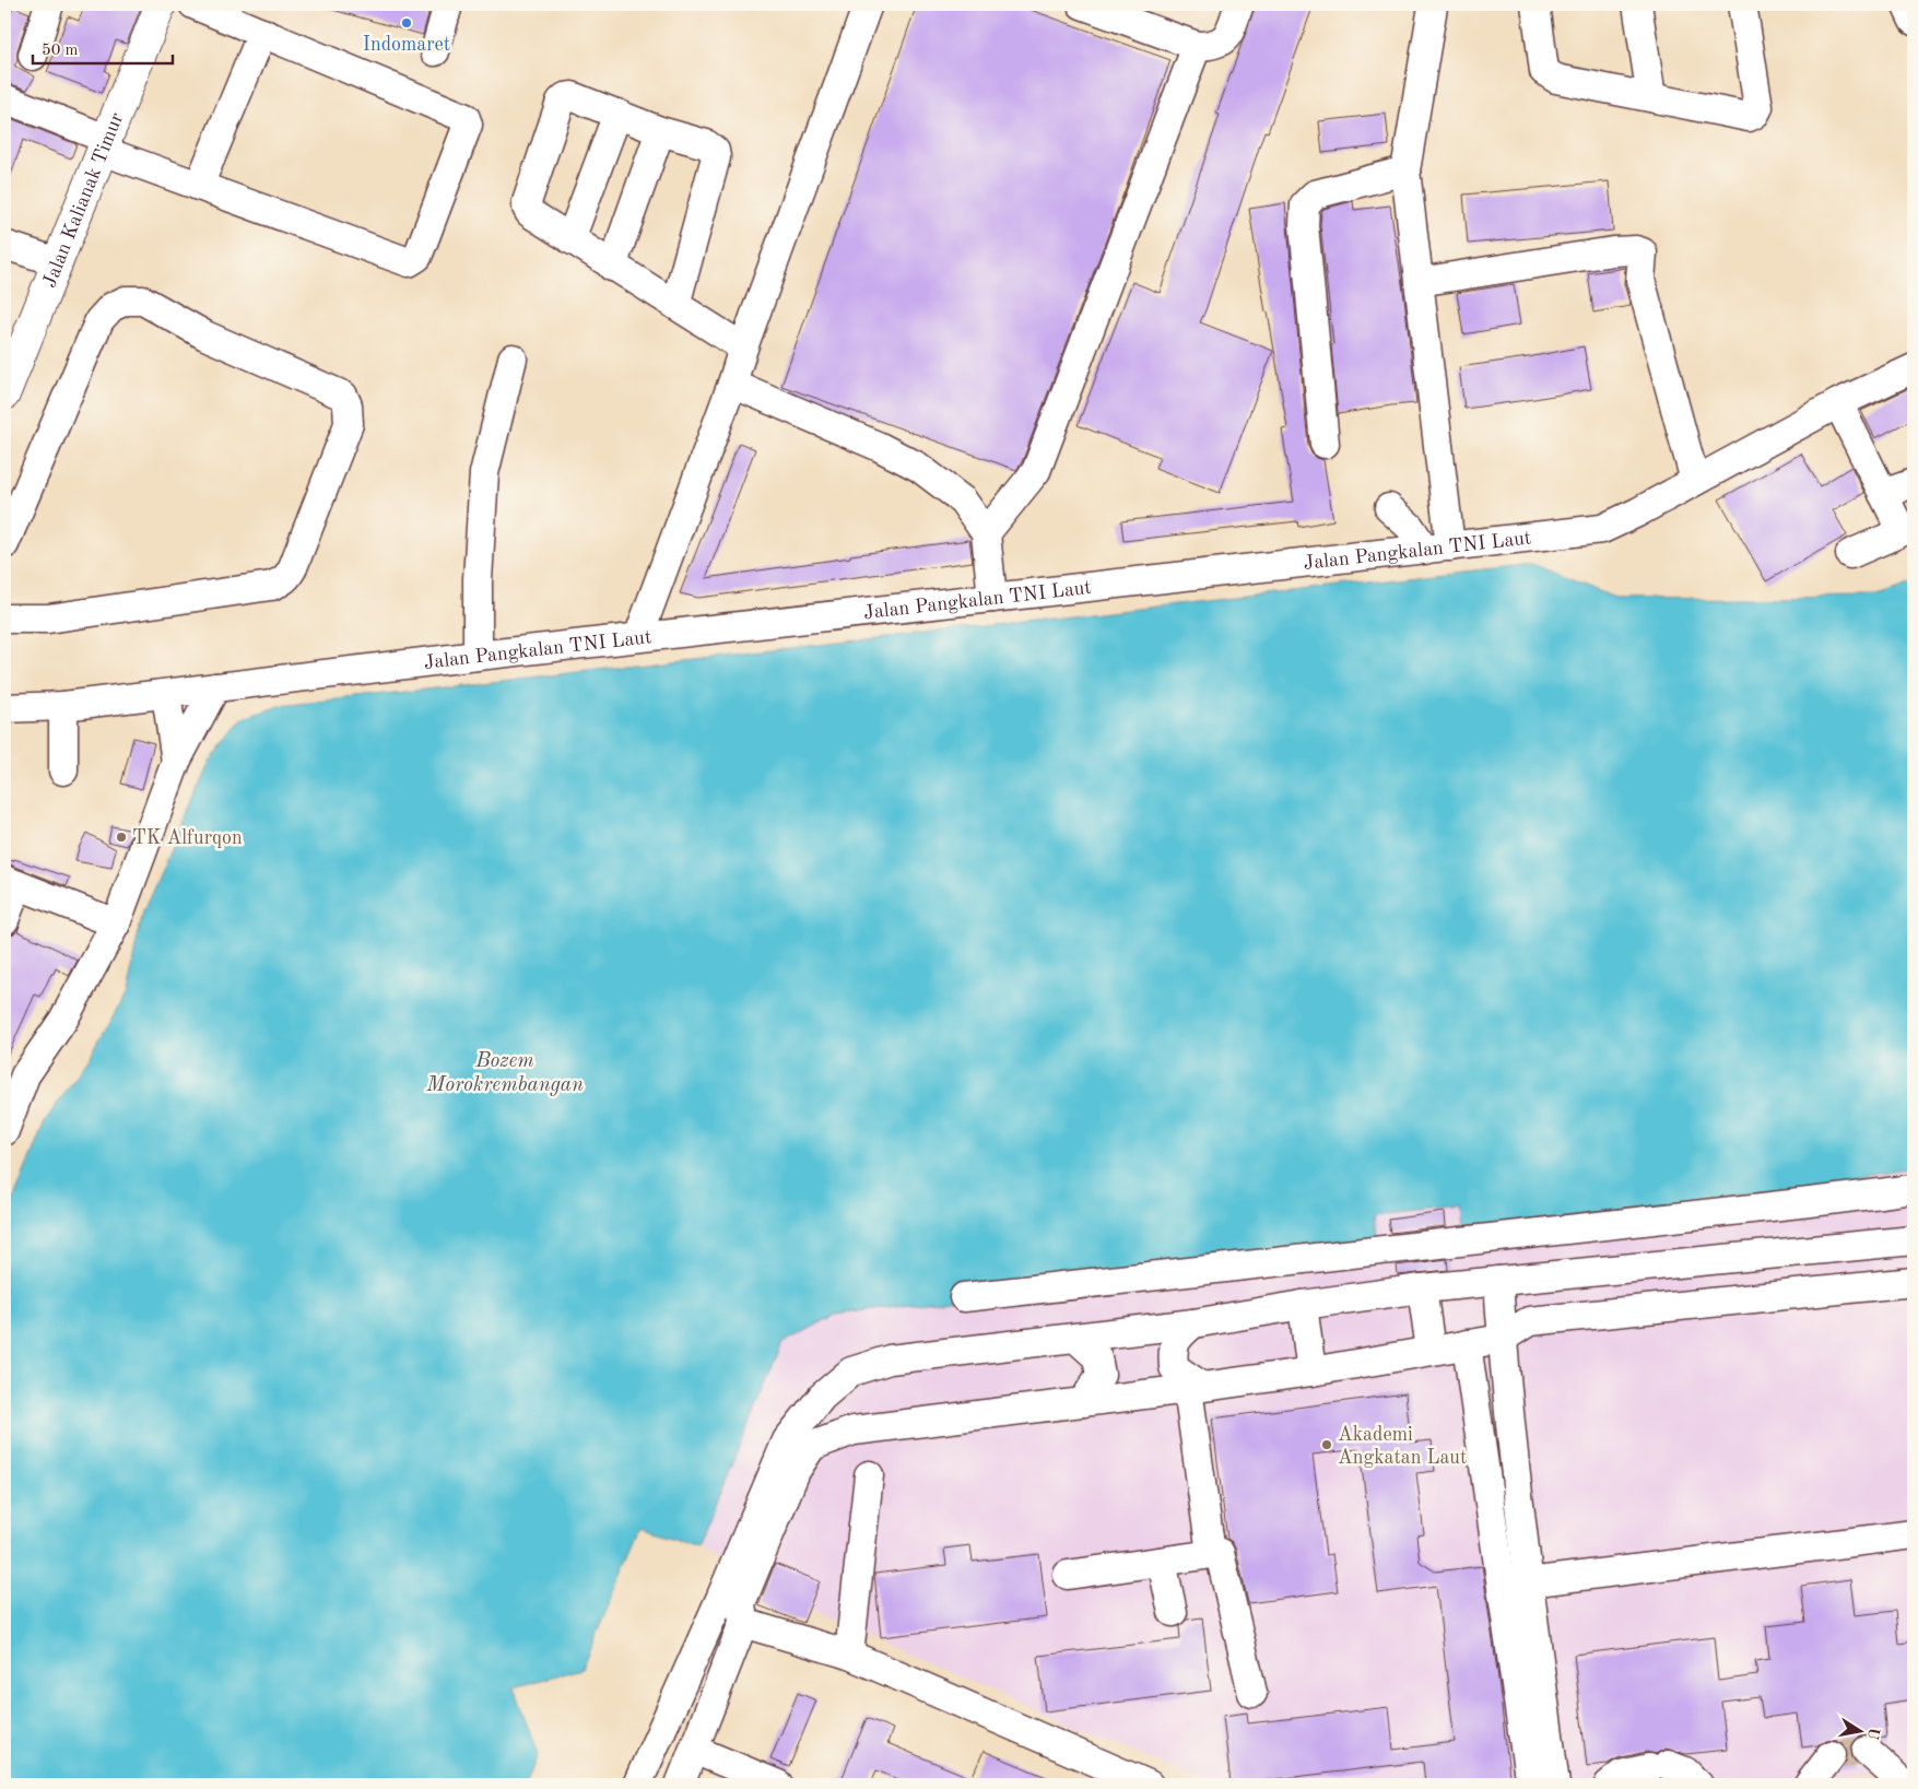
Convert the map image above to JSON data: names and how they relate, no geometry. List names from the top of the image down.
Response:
{
  "streets": {
    "highway": ["Jalan Kalianak Timur"],
    "street": ["Jalan Pangkalan TNI Laut"]
  },
  "water": ["Bozem Morokrembangan"],
  "places": ["Indomaret", "TK Alfurqon", "Akademi Angkatan Laut"],
  "scale_bar": "50 m",
  "north": "right"
}
